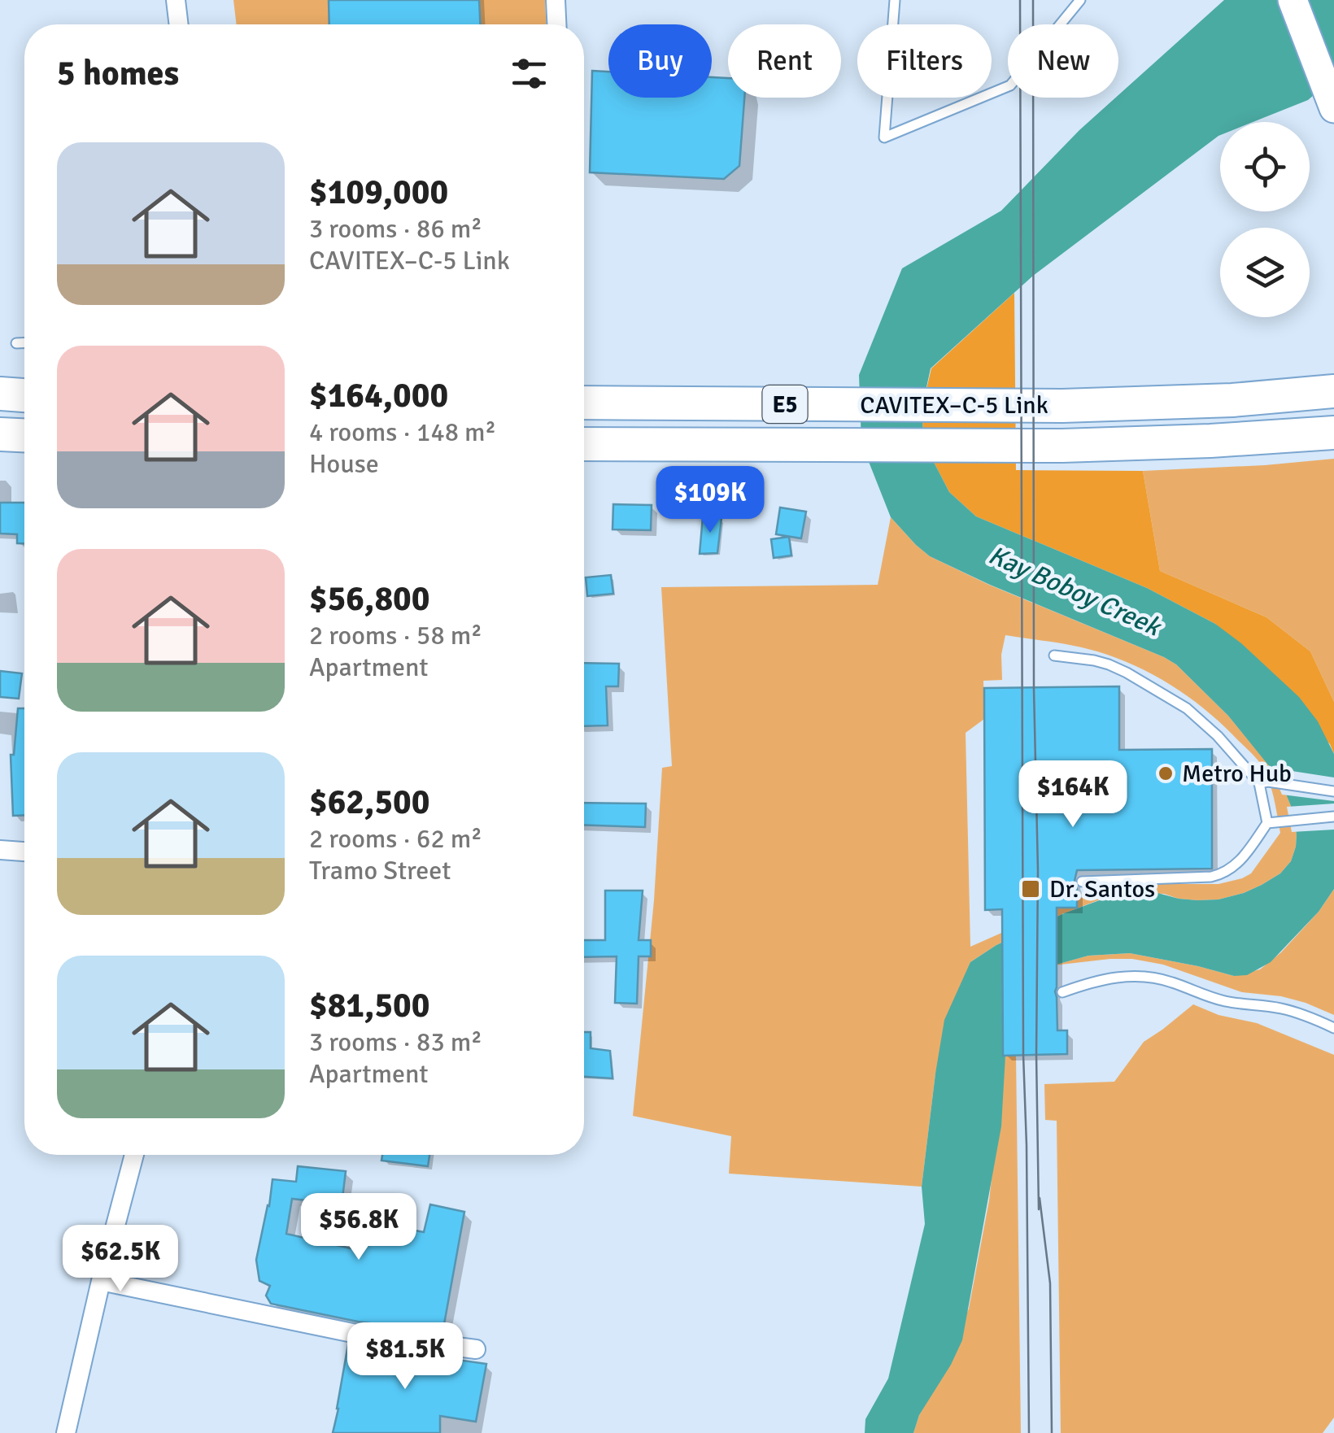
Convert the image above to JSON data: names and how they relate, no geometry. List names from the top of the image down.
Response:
{
  "streets": {
    "highway": ["E5", "CAVITEX–C-5 Link"]
  },
  "water": ["Kay Boboy Creek"],
  "places": {
    "other": ["Metro Hub"],
    "transit": ["Dr. Santos"]
  },
  "page": {
    "chip": [
      "Buy",
      "Rent",
      "Filters",
      "New"
    ],
    "heading": "5 homes",
    "list": [
      {
        "name": "$109,000",
        "note": "3 rooms · 86 m² · CAVITEX–C-5 Link"
      },
      {
        "name": "$164,000",
        "note": "4 rooms · 148 m² · House"
      },
      {
        "name": "$56,800",
        "note": "2 rooms · 58 m² · Apartment"
      },
      {
        "name": "$62,500",
        "note": "2 rooms · 62 m² · Tramo Street"
      },
      {
        "name": "$81,500",
        "note": "3 rooms · 83 m² · Apartment"
      }
    ],
    "price": [
      "$109K",
      "$164K",
      "$56.8K",
      "$62.5K",
      "$81.5K"
    ]
  }
}
